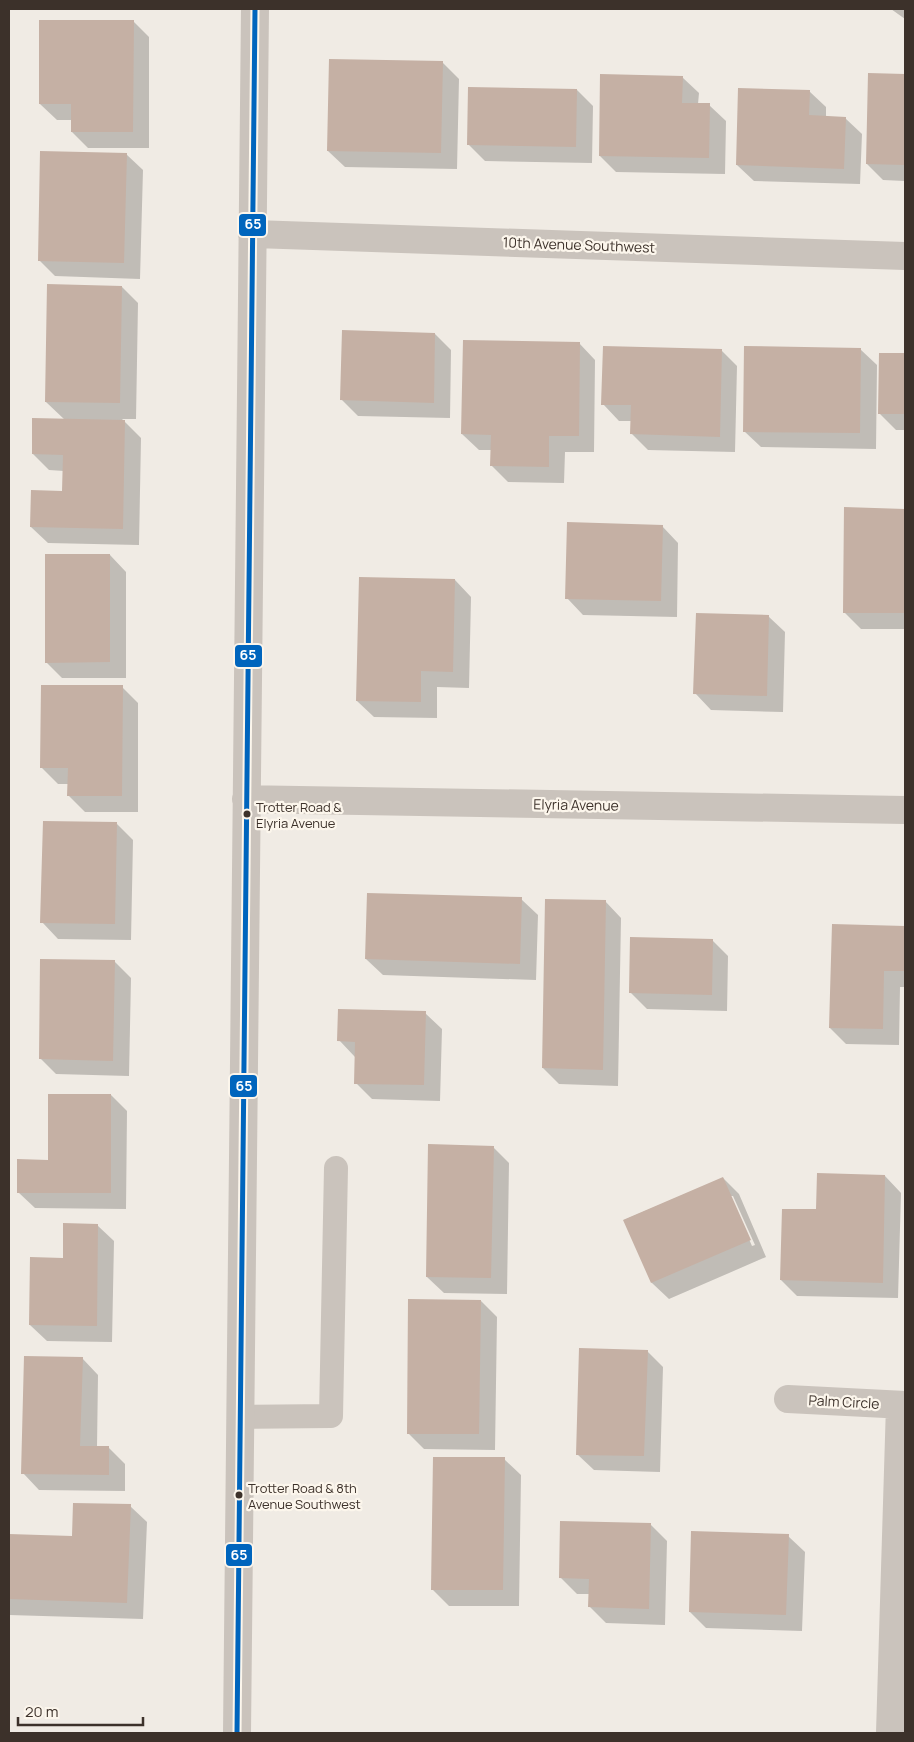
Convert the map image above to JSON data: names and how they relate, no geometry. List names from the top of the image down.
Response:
{
  "streets": {
    "street": ["10th Avenue Southwest", "Elyria Avenue", "Palm Circle"]
  },
  "places": ["Trotter Road & Elyria Avenue", "Trotter Road & 8th Avenue Southwest"],
  "lines": ["transit line 65"],
  "scale_bar": "20 m"
}
